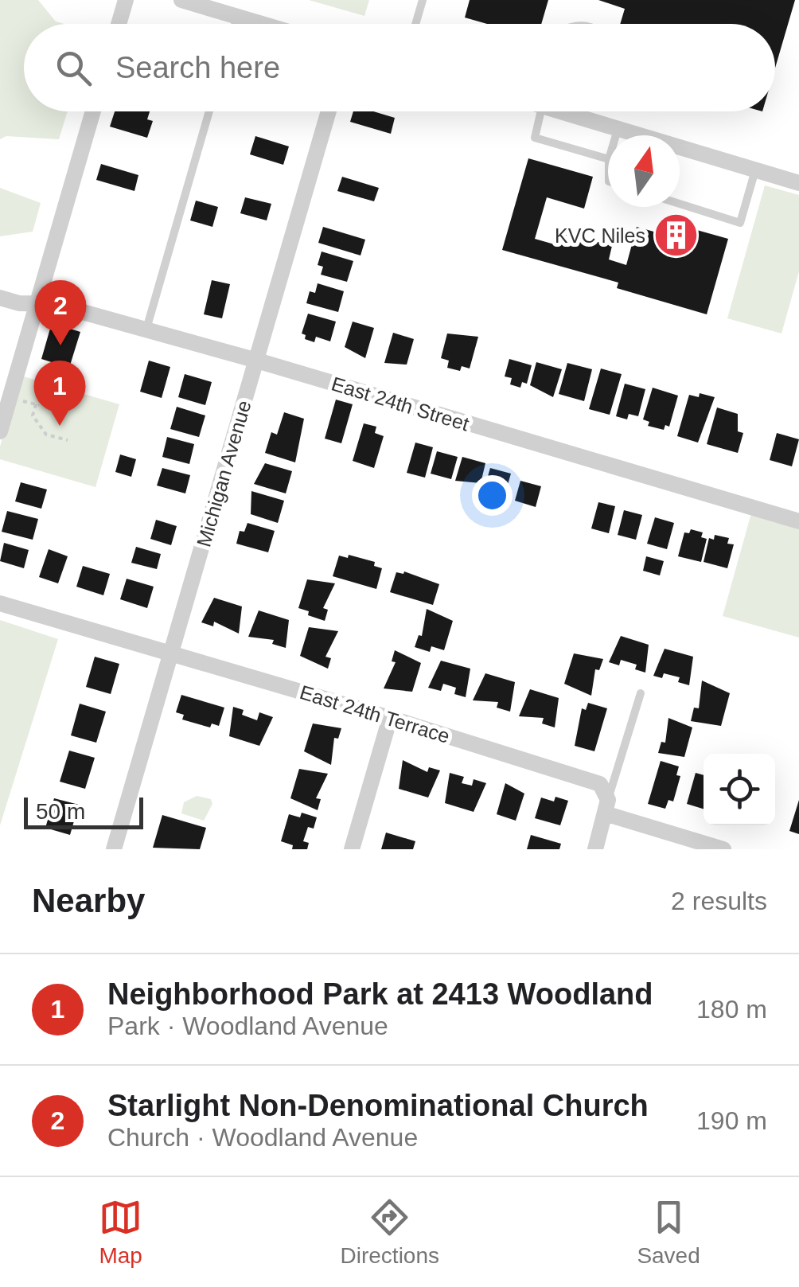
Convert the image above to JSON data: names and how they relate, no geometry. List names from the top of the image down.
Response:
{
  "streets": {
    "street": ["East 24th Street", "Michigan Avenue", "East 24th Terrace"]
  },
  "crossings": [
    ["East 24th Street", "Michigan Avenue"],
    ["Michigan Avenue", "East 24th Terrace"]
  ],
  "places": {
    "building": ["KVC Niles"]
  },
  "scale_bar": "50 m",
  "north": "top",
  "page": {
    "search": "Search here",
    "pins": ["2", "1"],
    "scale": "50 m",
    "heading": ["Nearby", "2 results"],
    "list": [
      {
        "mark": "1",
        "name": "Neighborhood Park at 2413 Woodland",
        "note": "Park · Woodland Avenue",
        "value": "180 m"
      },
      {
        "mark": "2",
        "name": "Starlight Non-Denominational Church",
        "note": "Church · Woodland Avenue",
        "value": "190 m"
      }
    ],
    "nav": ["Map", "Directions", "Saved"]
  }
}
